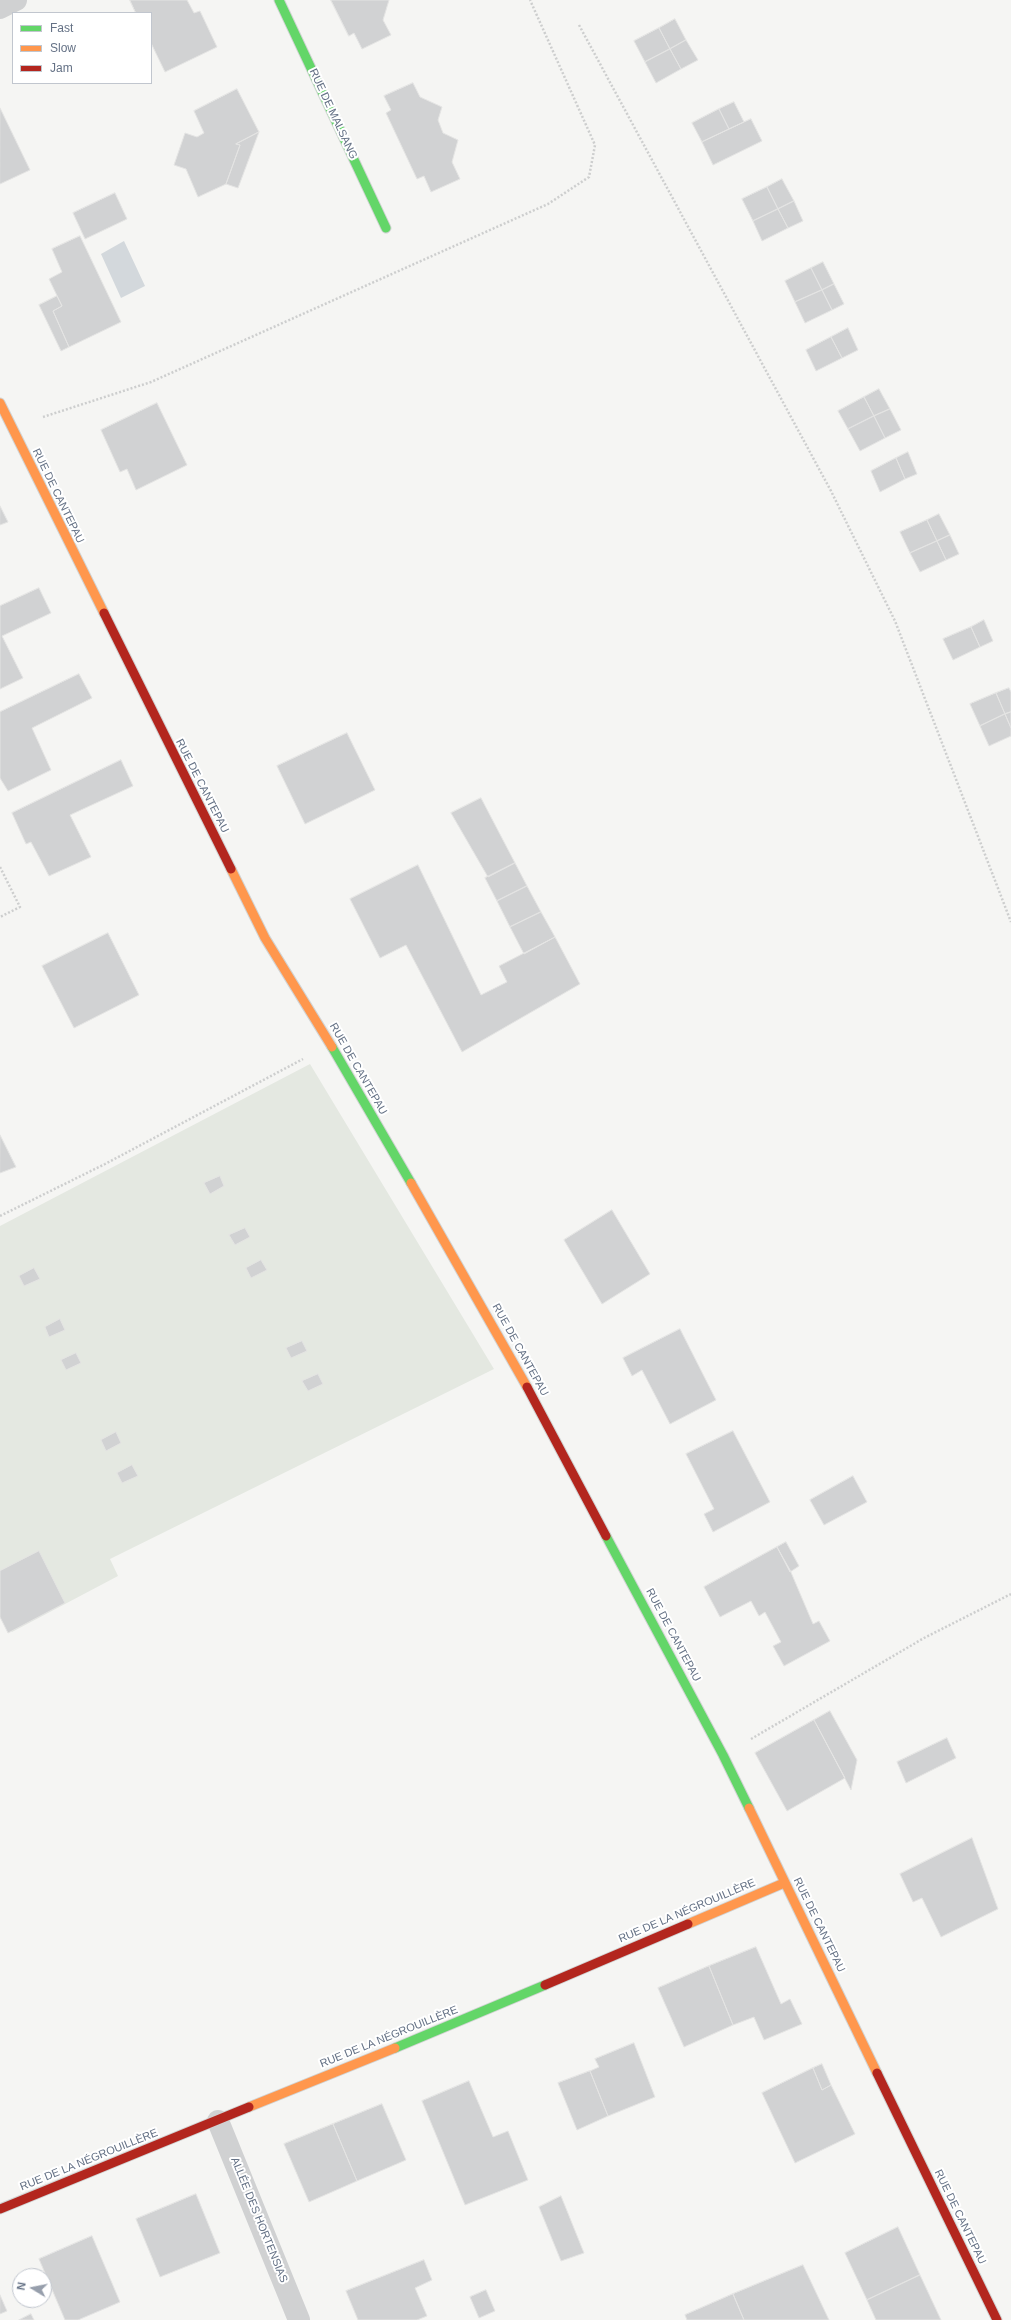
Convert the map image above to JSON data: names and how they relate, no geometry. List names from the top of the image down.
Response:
{
  "streets": {
    "street": [
      "RUE DE MALSANG",
      "RUE DE CANTEPAU",
      "RUE DE LA NÉGROUILLÈRE",
      "ALLÉE DES HORTENSIAS"
    ]
  },
  "crossings": [
    ["RUE DE CANTEPAU", "RUE DE LA NÉGROUILLÈRE"],
    ["RUE DE LA NÉGROUILLÈRE", "ALLÉE DES HORTENSIAS"]
  ],
  "legend": ["Fast", "Slow", "Jam"],
  "north": "left"
}
